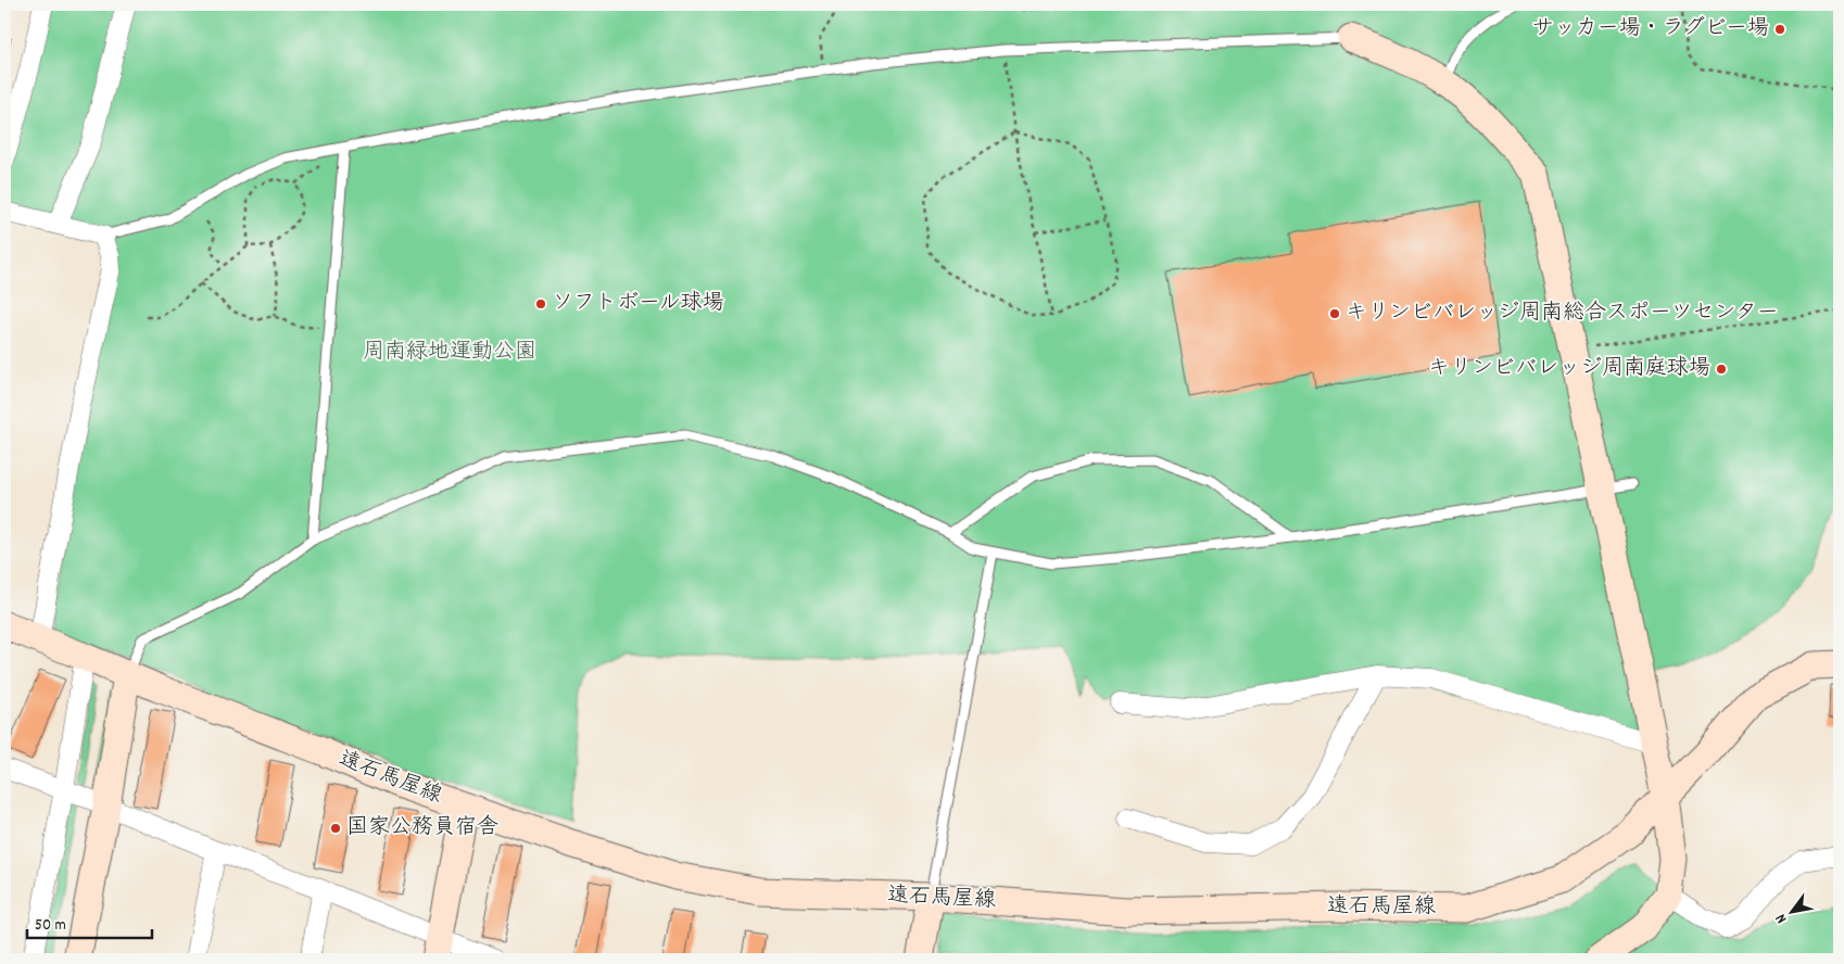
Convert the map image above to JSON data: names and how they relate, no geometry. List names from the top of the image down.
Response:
{
  "streets": {
    "street": ["遠石馬屋線"]
  },
  "parks": ["周南緑地運動公園"],
  "places": [
    "サッカー場・ラグビー場",
    "ソフトボール球場",
    "キリンビバレッジ周南総合スポーツセンター",
    "キリンビバレッジ周南庭球場",
    "国家公務員宿舎"
  ],
  "scale_bar": "50 m",
  "north": "bottom left"
}
